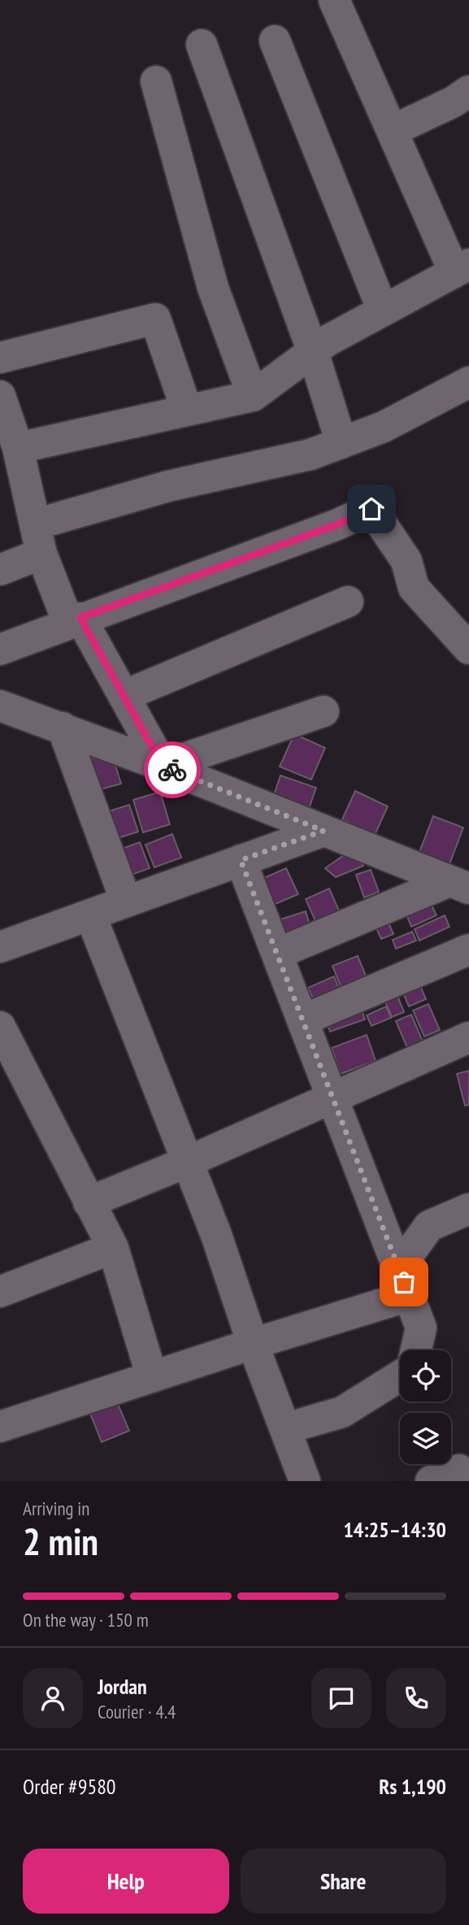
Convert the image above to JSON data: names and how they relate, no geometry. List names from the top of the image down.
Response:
{
  "page": {
    "heading": ["2 min", "Arriving in", "14:25–14:30"],
    "panel": [
      "Jordan",
      "Courier · 4.4",
      "Order #9580",
      "Rs 1,190"
    ],
    "bar": "On the way · 150 m",
    "buttons": ["Help", "Share"]
  }
}
